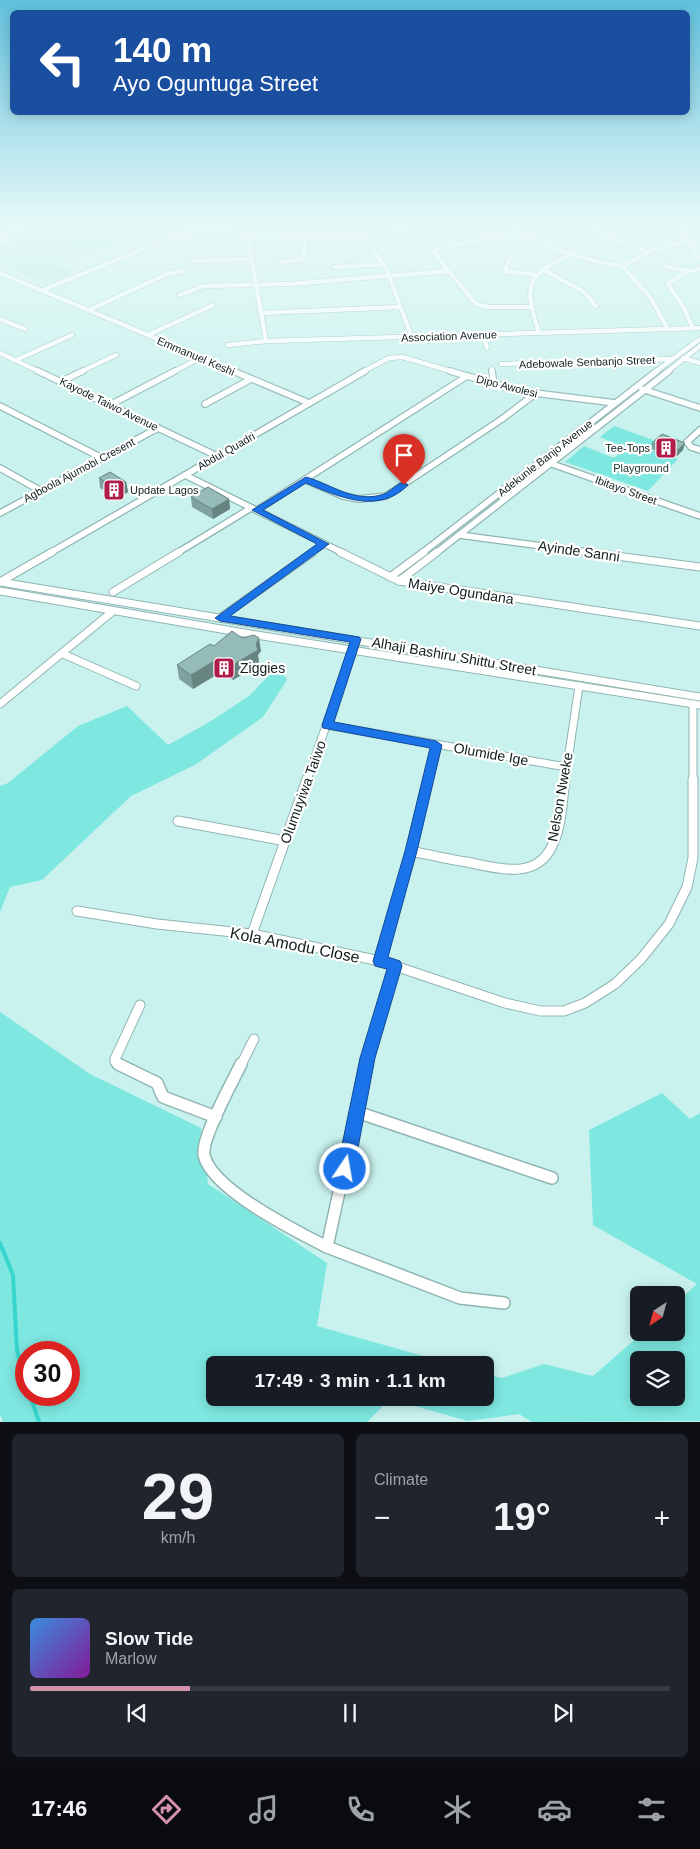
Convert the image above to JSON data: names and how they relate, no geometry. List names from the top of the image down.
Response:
{
  "streets": {
    "street": [
      "Association Avenue",
      "Emmanuel Keshi",
      "Adebowale Senbanjo Street",
      "Dipo Awolesi",
      "Kayode Taiwo Avenue",
      "Abdul Quadri",
      "Adekunle Banjo Avenue",
      "Agboola Ajumobi Cresent",
      "Ibitayo Street",
      "Ayinde Sanni",
      "Maiye Ogundana",
      "Alhaji Bashiru Shittu Street",
      "Olumide Ige",
      "Olumuyiwa Taiwo",
      "Nelson Nweke",
      "Kola Amodu Close"
    ]
  },
  "crossings": [
    ["Emmanuel Keshi", "Abdul Quadri"],
    ["Adebowale Senbanjo Street", "Adekunle Banjo Avenue"],
    ["Dipo Awolesi", "Abdul Quadri"],
    ["Dipo Awolesi", "Adekunle Banjo Avenue"],
    ["Kayode Taiwo Avenue", "Abdul Quadri"],
    ["Kayode Taiwo Avenue", "Agboola Ajumobi Cresent"],
    ["Abdul Quadri", "Maiye Ogundana"],
    ["Abdul Quadri", "Alhaji Bashiru Shittu Street"],
    ["Adekunle Banjo Avenue", "Ibitayo Street"],
    ["Adekunle Banjo Avenue", "Ayinde Sanni"],
    ["Adekunle Banjo Avenue", "Maiye Ogundana"],
    ["Alhaji Bashiru Shittu Street", "Olumuyiwa Taiwo"],
    ["Alhaji Bashiru Shittu Street", "Nelson Nweke"],
    ["Alhaji Bashiru Shittu Street", "Kola Amodu Close"],
    ["Olumide Ige", "Olumuyiwa Taiwo"],
    ["Olumide Ige", "Nelson Nweke"],
    ["Olumuyiwa Taiwo", "Kola Amodu Close"]
  ],
  "parks": ["Playground"],
  "places": {
    "building": ["Tee-Tops", "Update Lagos", "Ziggies"]
  },
  "north": "bottom left",
  "page": {
    "turn": ["140 m", "Ayo Oguntuga Street"],
    "limit": "30",
    "trip": "17:49 · 3 min · 1.1 km",
    "tile": [
      ["29", "km/h"],
      "Climate"
    ],
    "heat": ["−", "19°", "+"],
    "song": ["Slow Tide", "Marlow"],
    "tabs": "17:46"
  }
}
